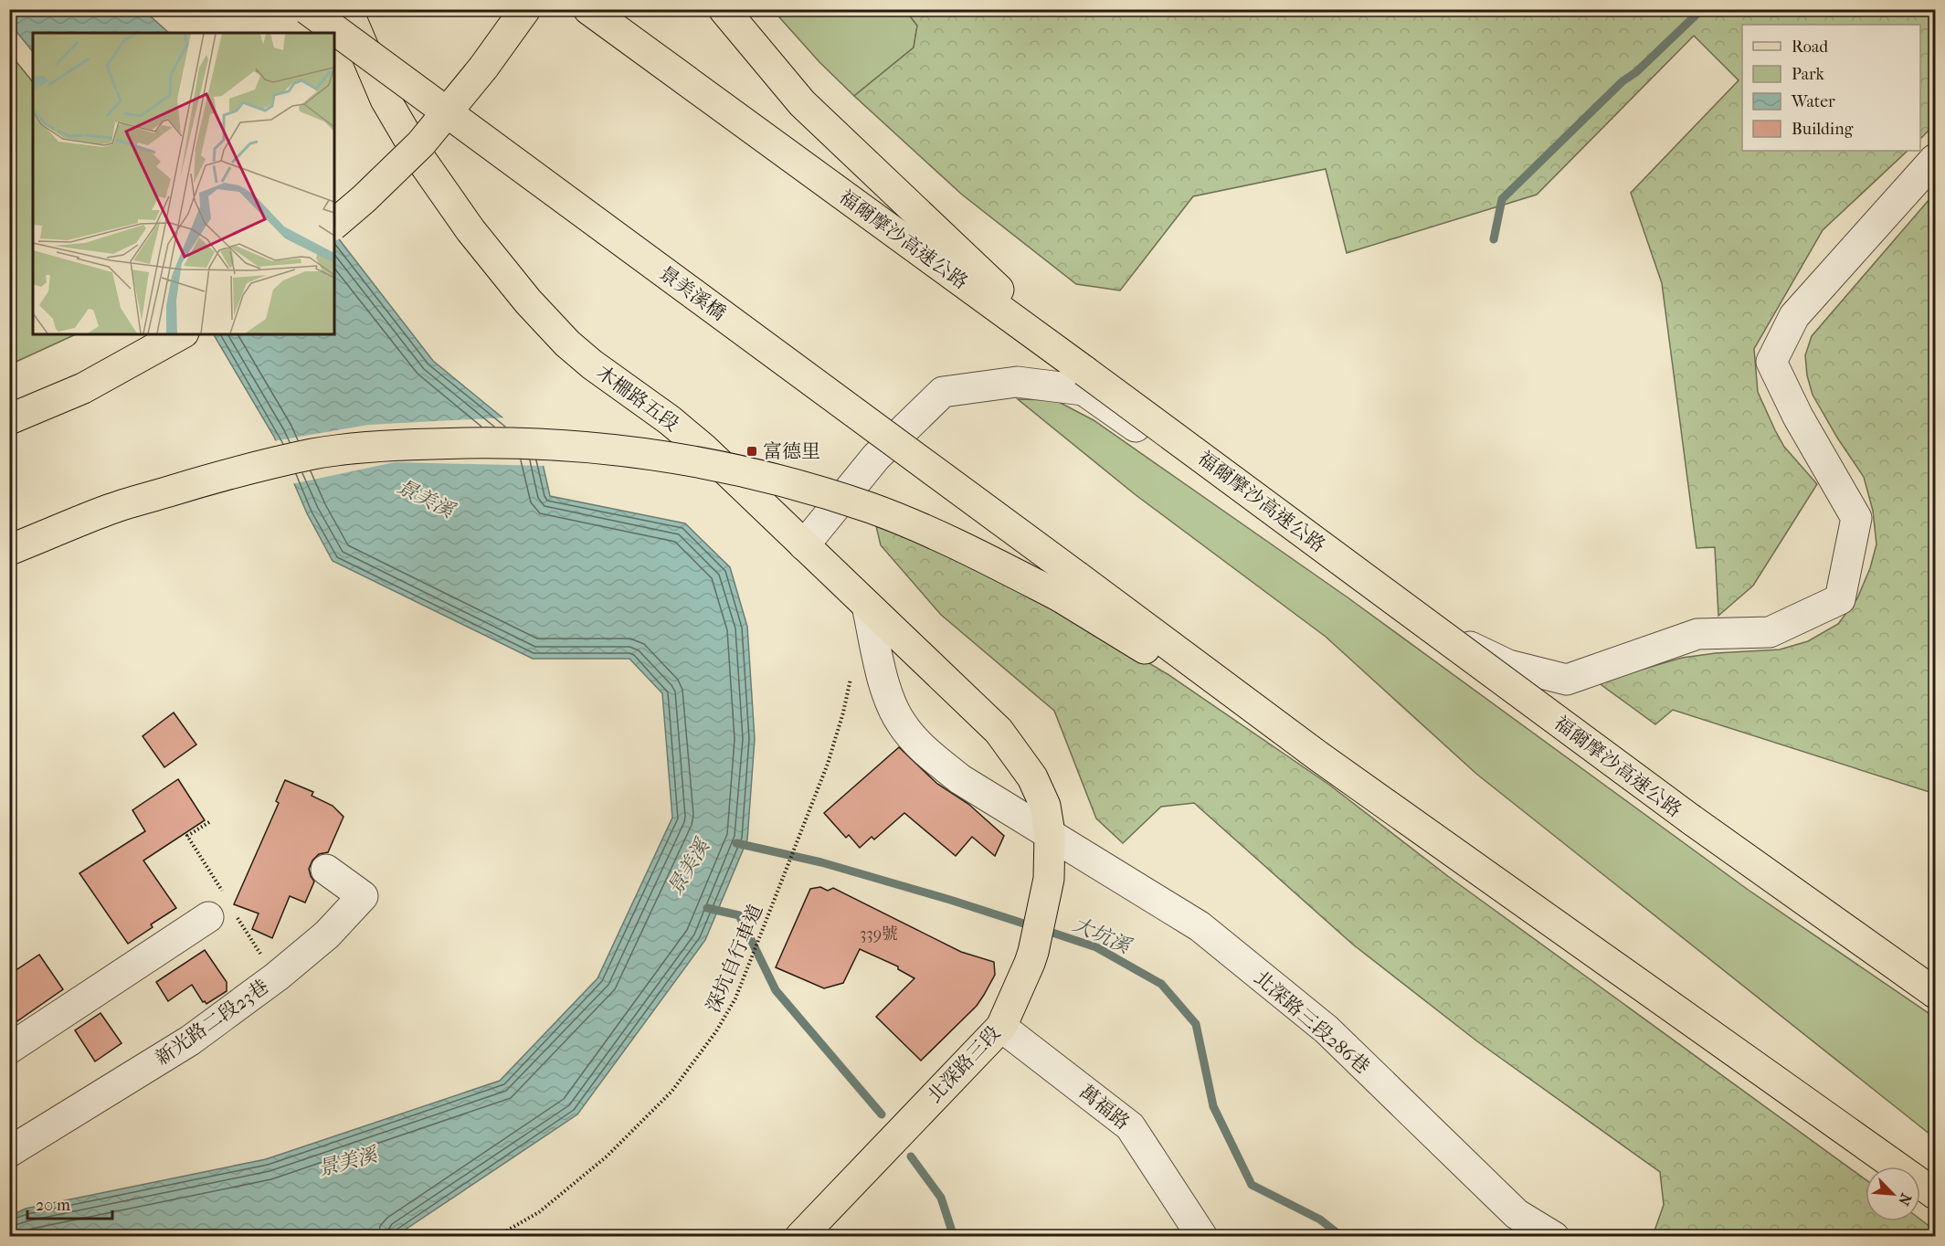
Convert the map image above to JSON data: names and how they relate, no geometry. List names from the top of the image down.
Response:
{
  "streets": {
    "main road": [
      "福爾摩沙高速公路",
      "景美溪橋",
      "木柵路五段",
      "北深路三段"
    ],
    "street": ["新光路二段23巷", "北深路三段286巷", "萬福路"],
    "path": ["深坑自行車道"]
  },
  "crossings": [
    ["木柵路五段", "北深路三段286巷"],
    ["木柵路五段", "北深路三段"],
    ["北深路三段286巷", "北深路三段"],
    ["北深路三段", "萬福路"]
  ],
  "water": ["景美溪", "大坑溪"],
  "places": {
    "transit": ["富德里"]
  },
  "house_numbers": ["339號"],
  "legend": [
    "Road",
    "Park",
    "Water",
    "Building"
  ],
  "scale_bar": "20 m",
  "north": "bottom right"
}
